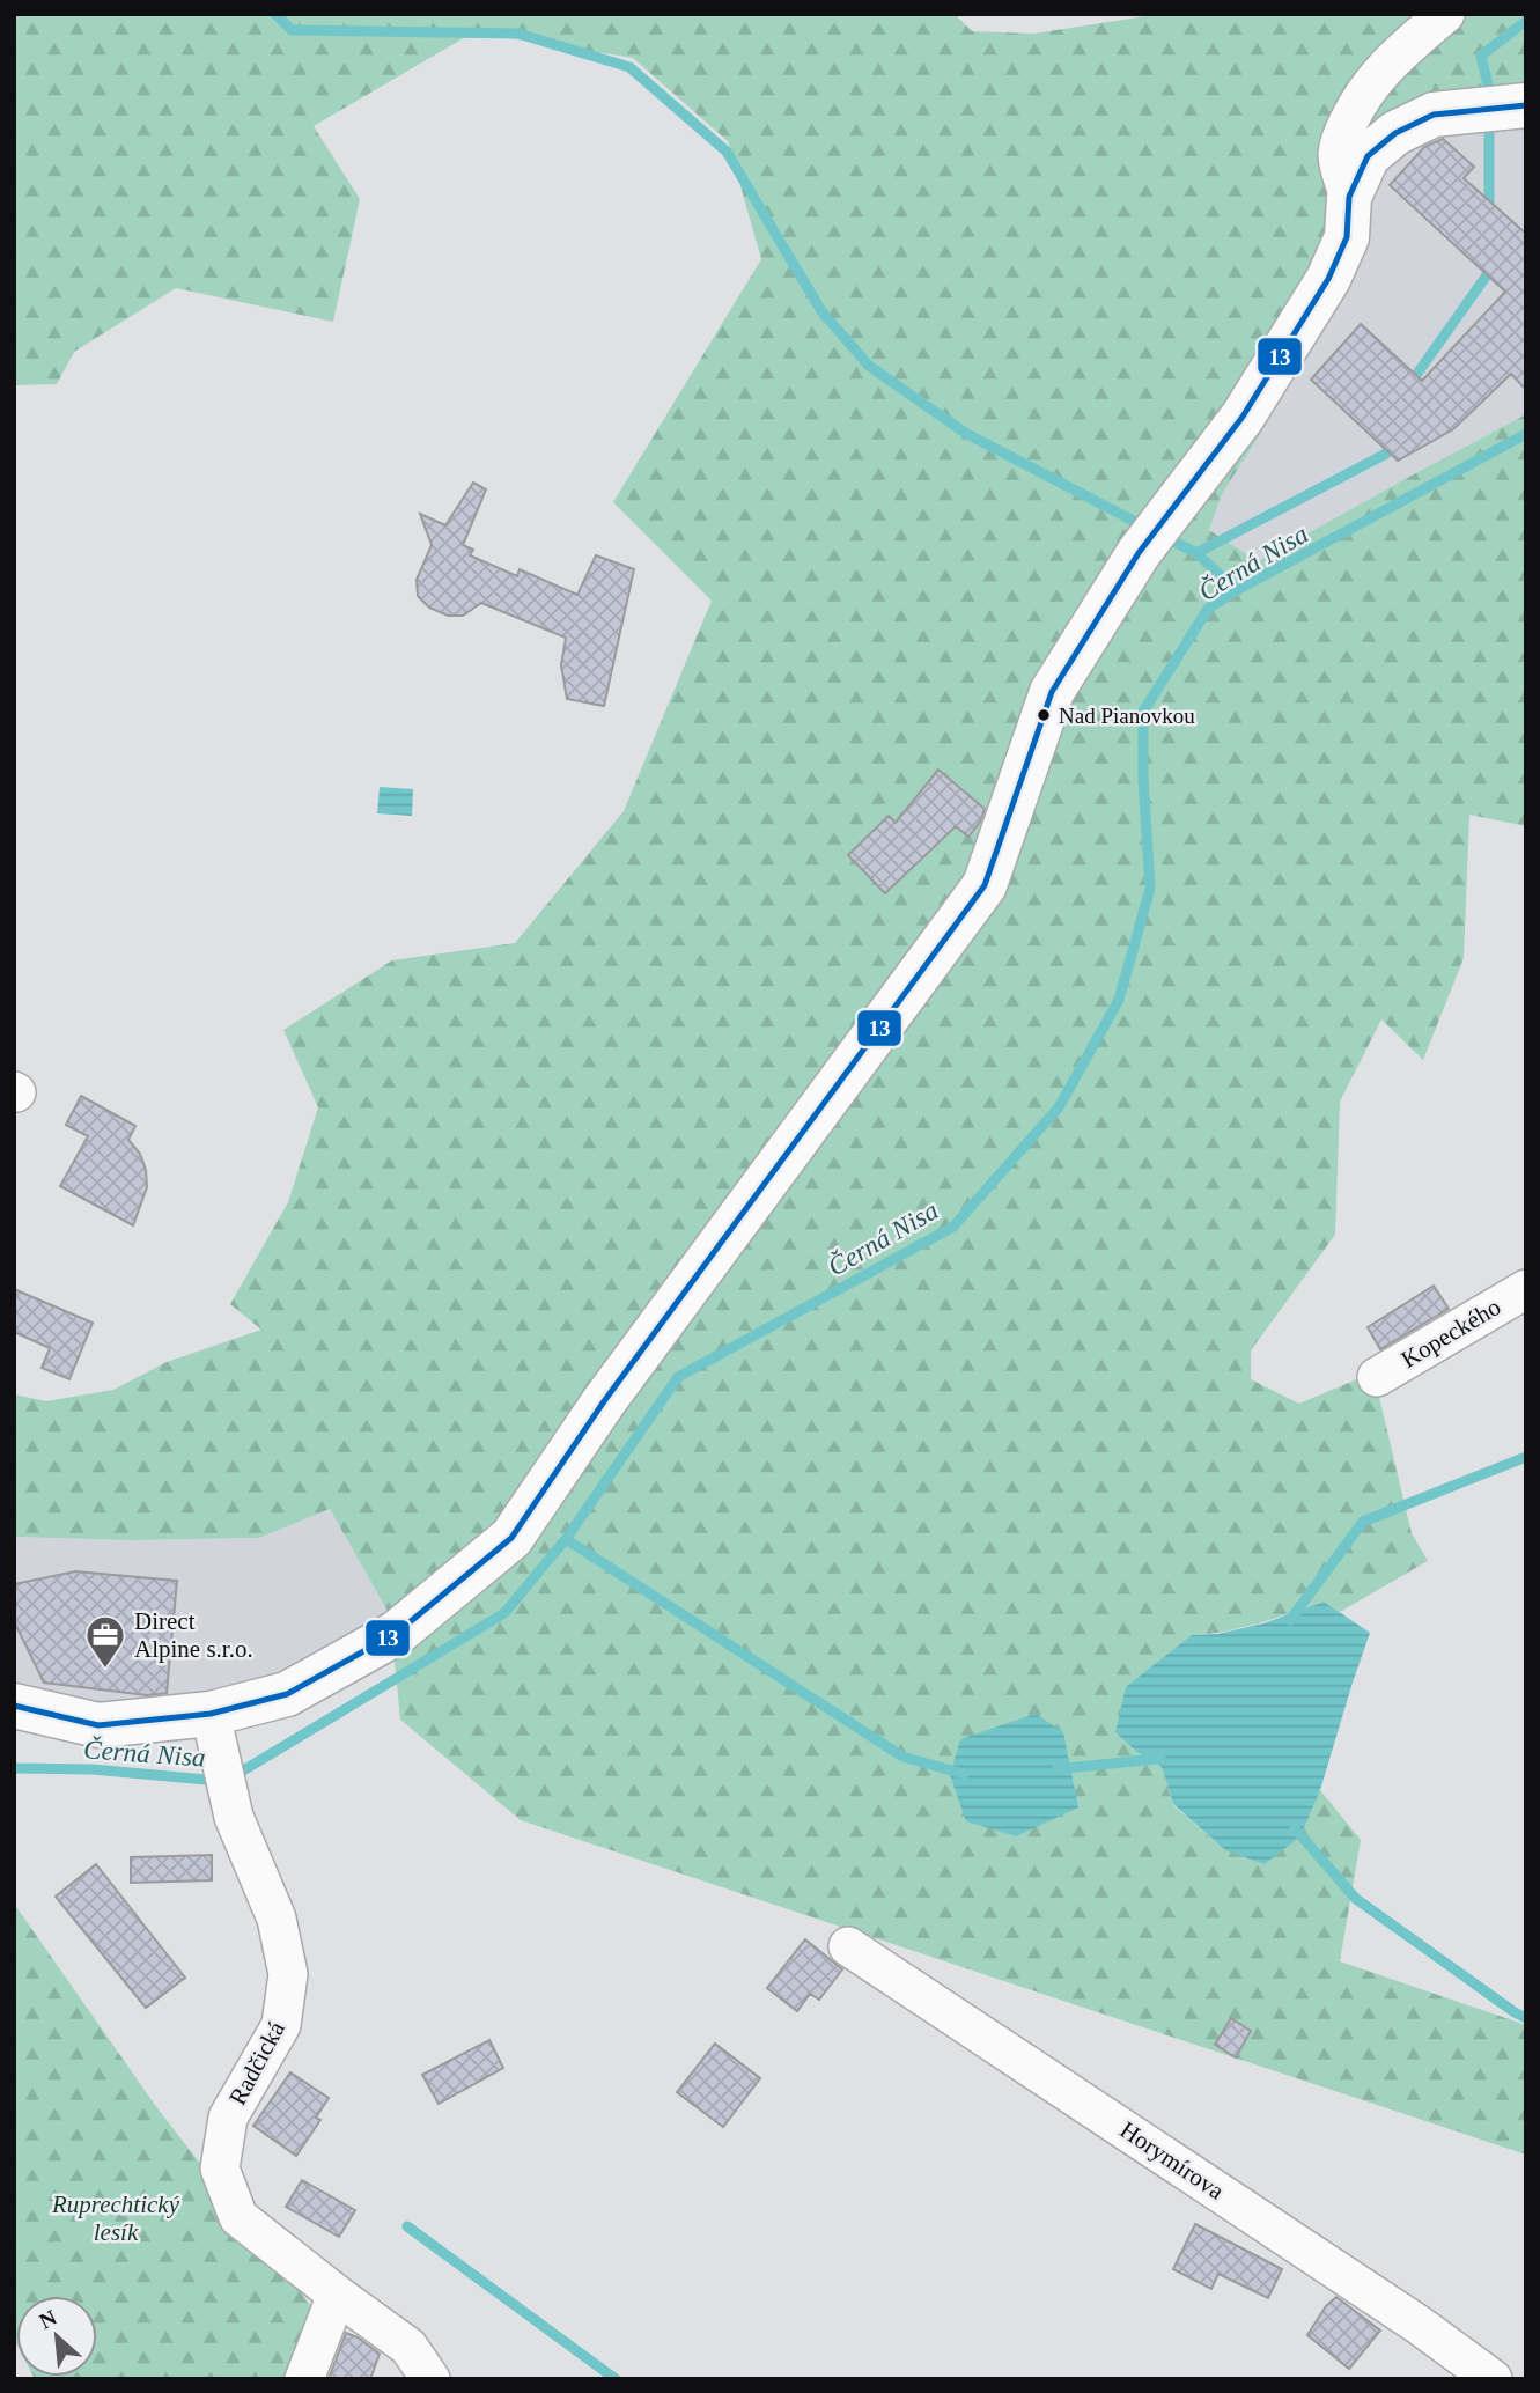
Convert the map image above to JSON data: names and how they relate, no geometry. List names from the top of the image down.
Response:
{
  "streets": {
    "street": ["Kopeckého", "Radčická", "Horymírova"]
  },
  "water": ["Černá Nisa"],
  "parks": ["Ruprechtický lesík"],
  "places": {
    "other": ["Nad Pianovkou"],
    "office": ["Direct Alpine s.r.o."]
  },
  "lines": ["transit line 13"],
  "north": "top left"
}
